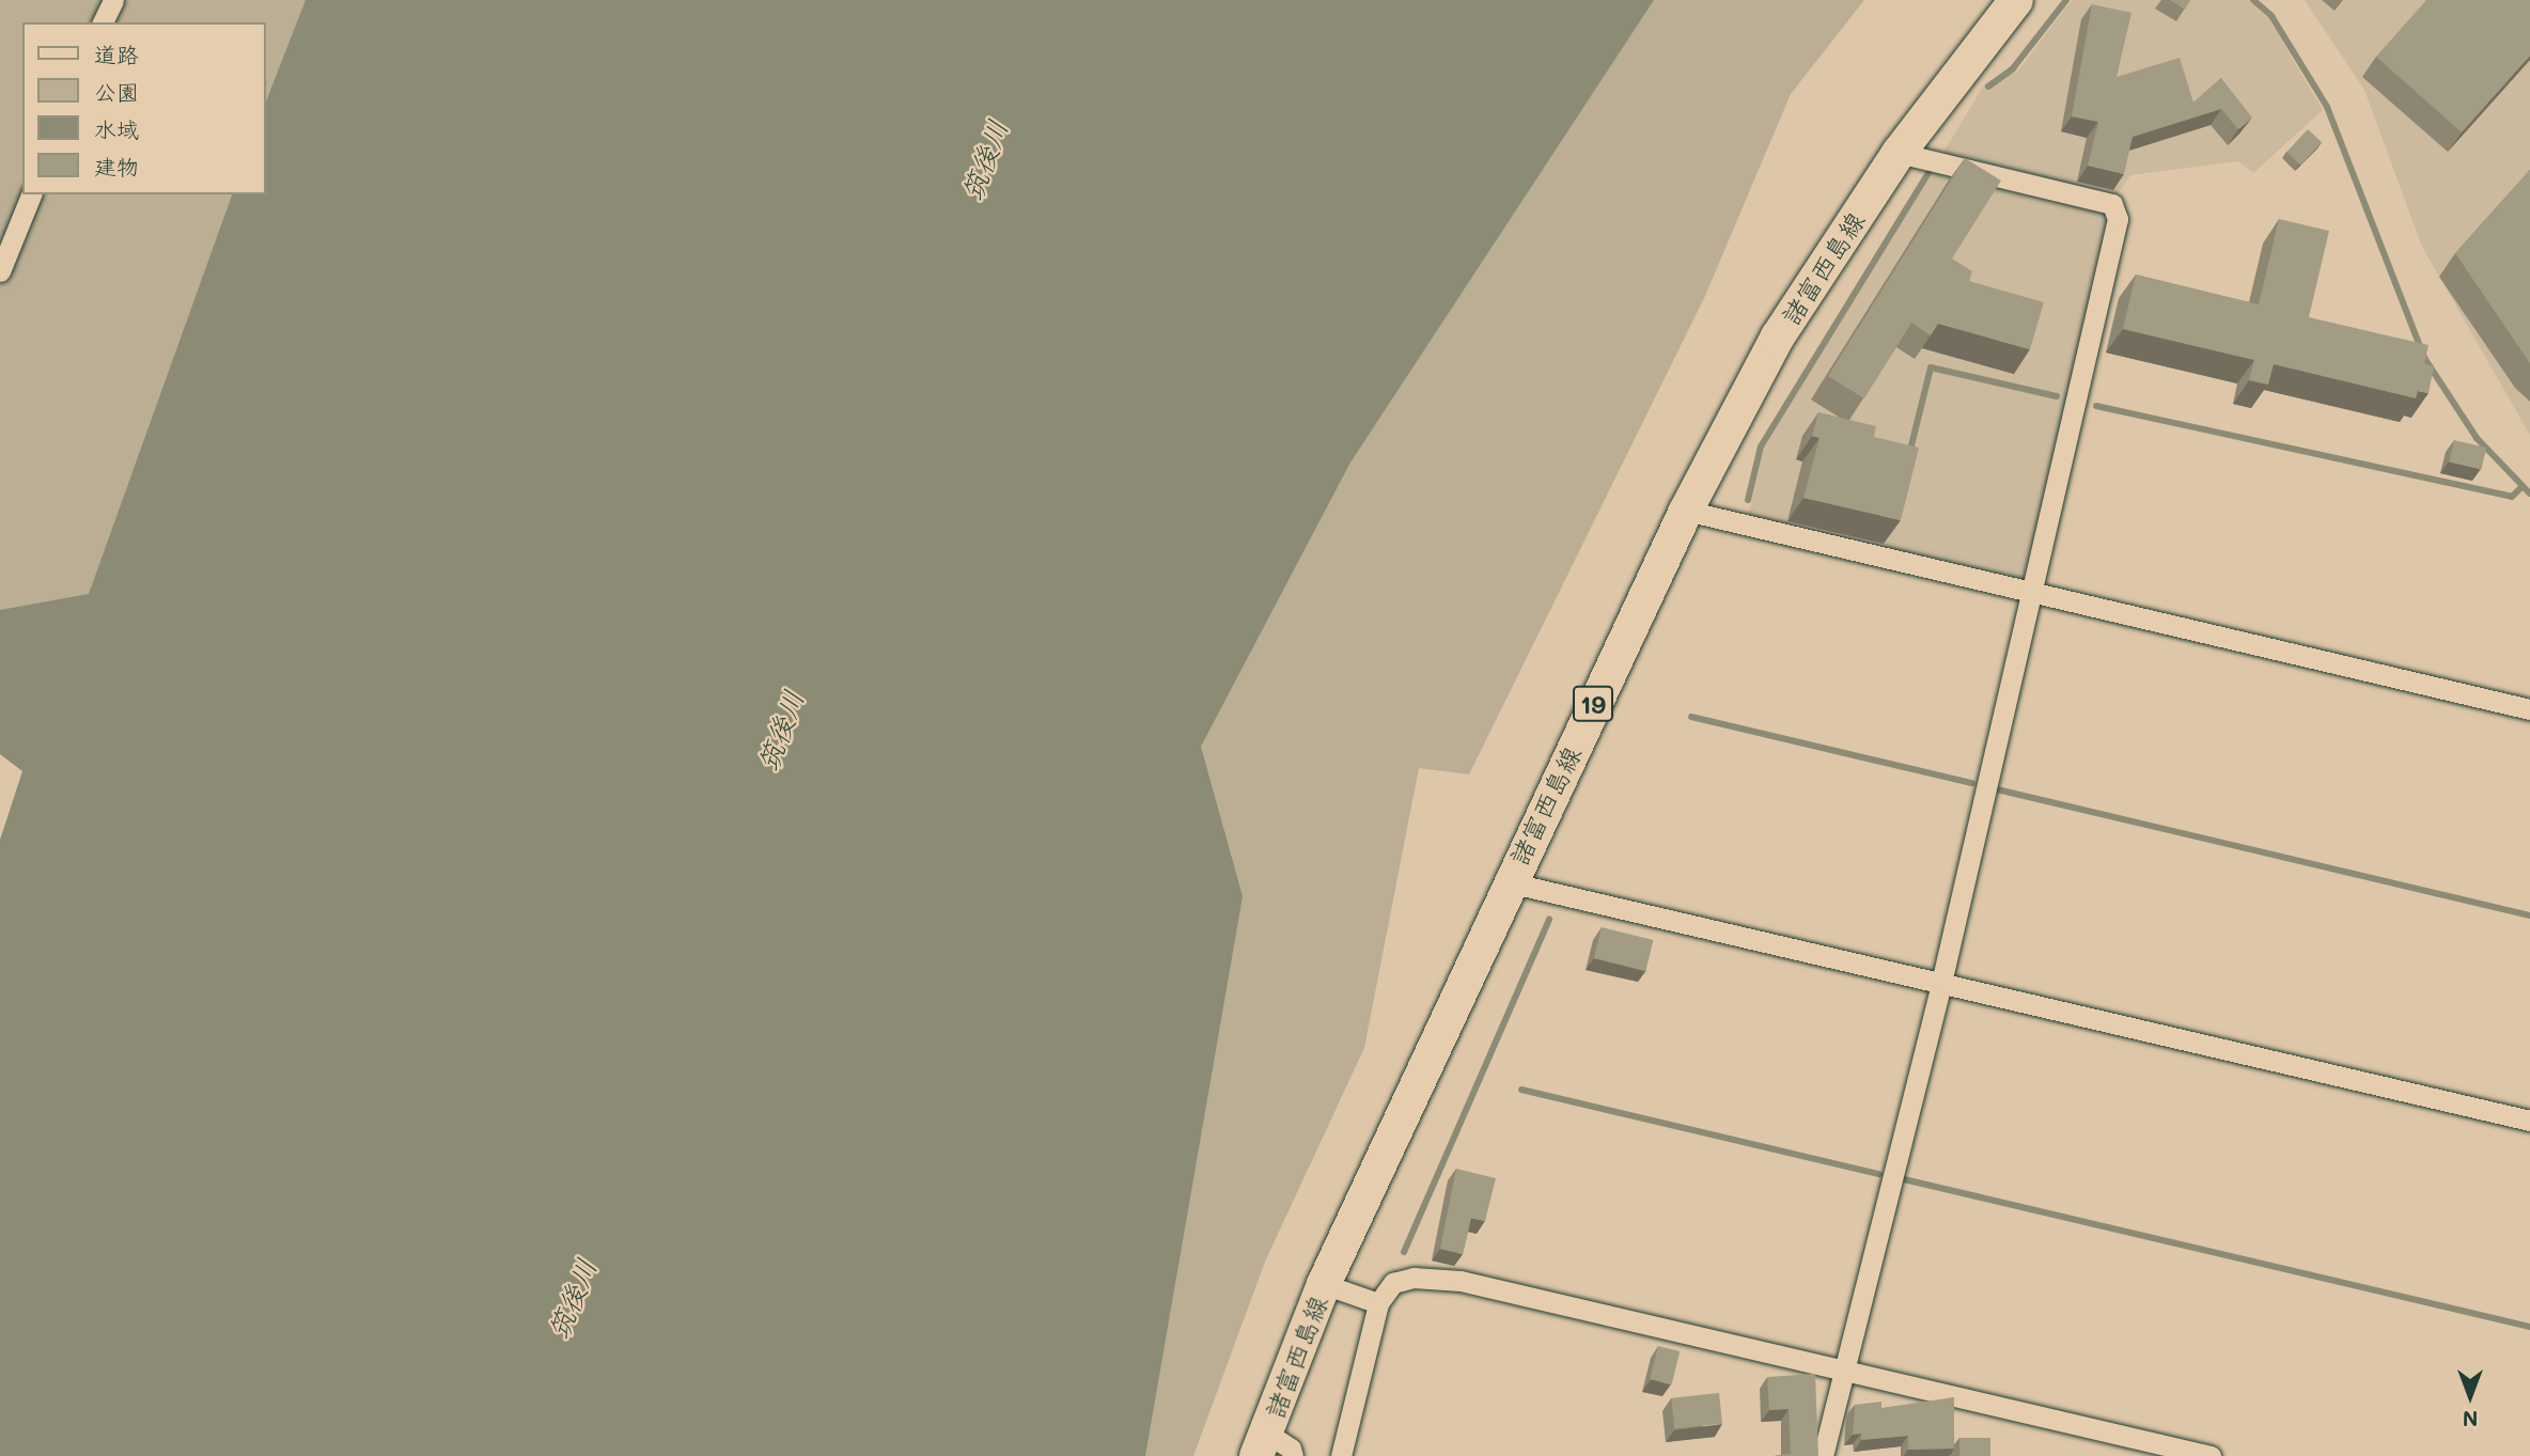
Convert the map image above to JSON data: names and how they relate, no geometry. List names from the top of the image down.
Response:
{
  "streets": {
    "main road": ["諸富西島線", "19"]
  },
  "water": ["筑後川"],
  "legend": [
    "道路",
    "公園",
    "水域",
    "建物"
  ],
  "north": "bottom"
}
